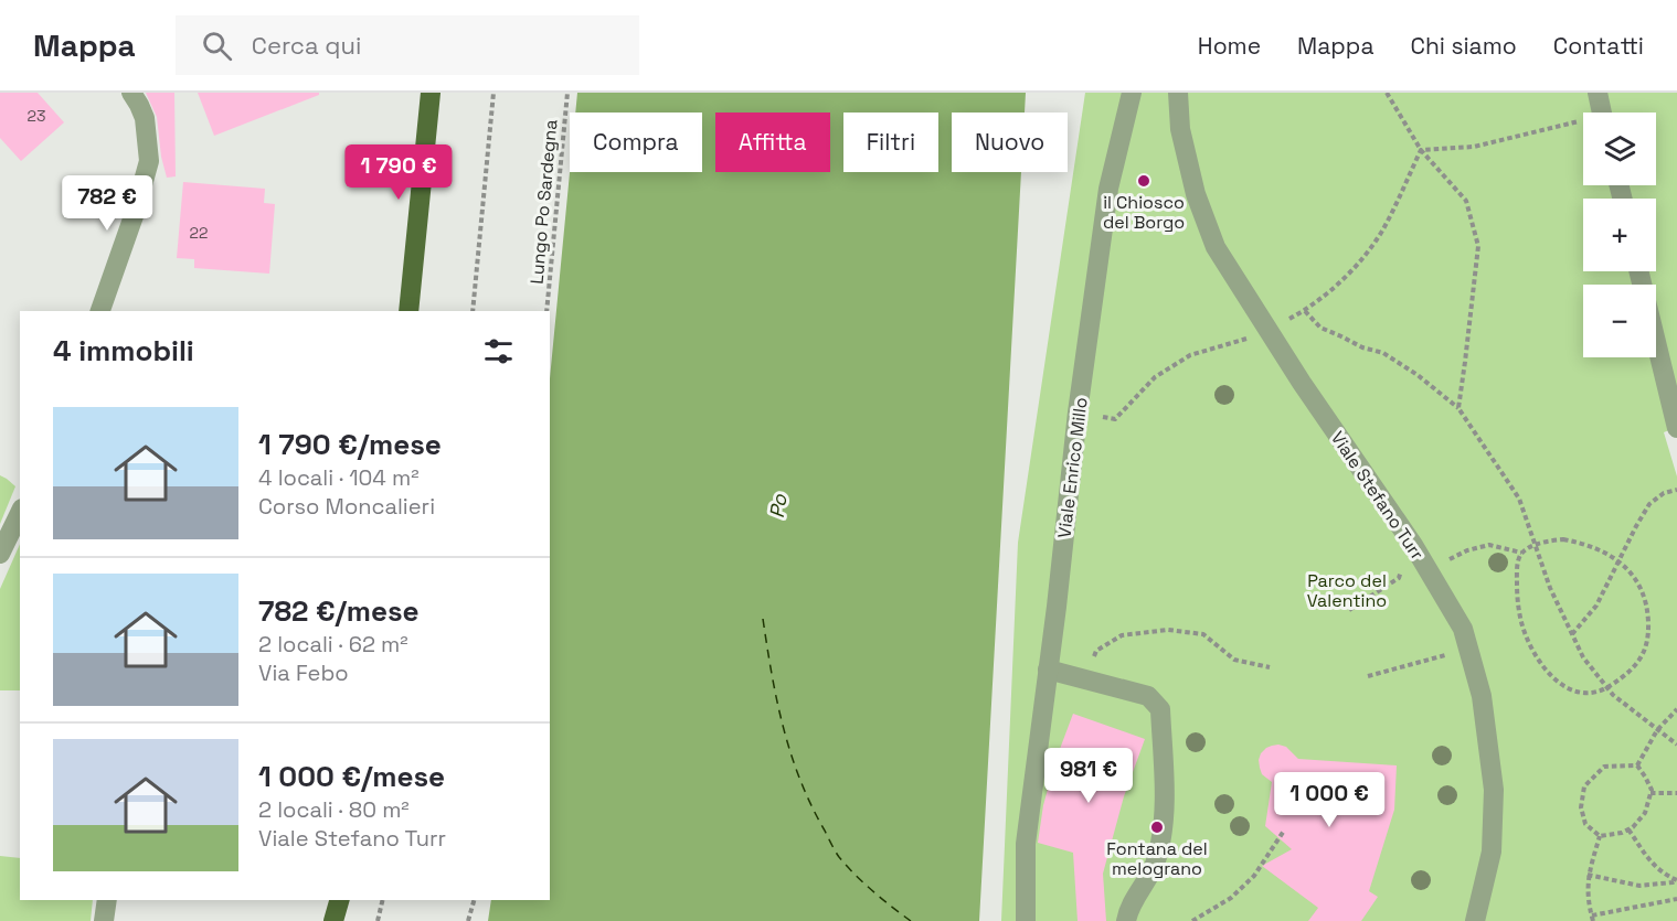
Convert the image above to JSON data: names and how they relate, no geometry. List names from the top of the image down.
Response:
{
  "streets": {
    "street": ["Viale Enrico Millo", "Viale Stefano Turr"],
    "path": ["Lungo Po Sardegna"]
  },
  "water": ["Po"],
  "parks": ["Parco del Valentino"],
  "places": ["il Chiosco del Borgo", "Fontana del melograno"],
  "house_numbers": ["23", "22"],
  "page": {
    "header": "Mappa",
    "search": "Cerca qui",
    "nav": [
      "Home",
      "Mappa",
      "Chi siamo",
      "Contatti"
    ],
    "map_buttons": ["+", "−"],
    "chip": [
      "Compra",
      "Affitta",
      "Filtri",
      "Nuovo"
    ],
    "price": [
      "1 790 €",
      "782 €",
      "981 €",
      "1 000 €"
    ],
    "heading": "4 immobili",
    "list": [
      {
        "name": "1 790 €/mese",
        "note": "4 locali · 104 m² · Corso Moncalieri"
      },
      {
        "name": "782 €/mese",
        "note": "2 locali · 62 m² · Via Febo"
      },
      {
        "name": "1 000 €/mese",
        "note": "2 locali · 80 m² · Viale Stefano Turr"
      }
    ]
  }
}
